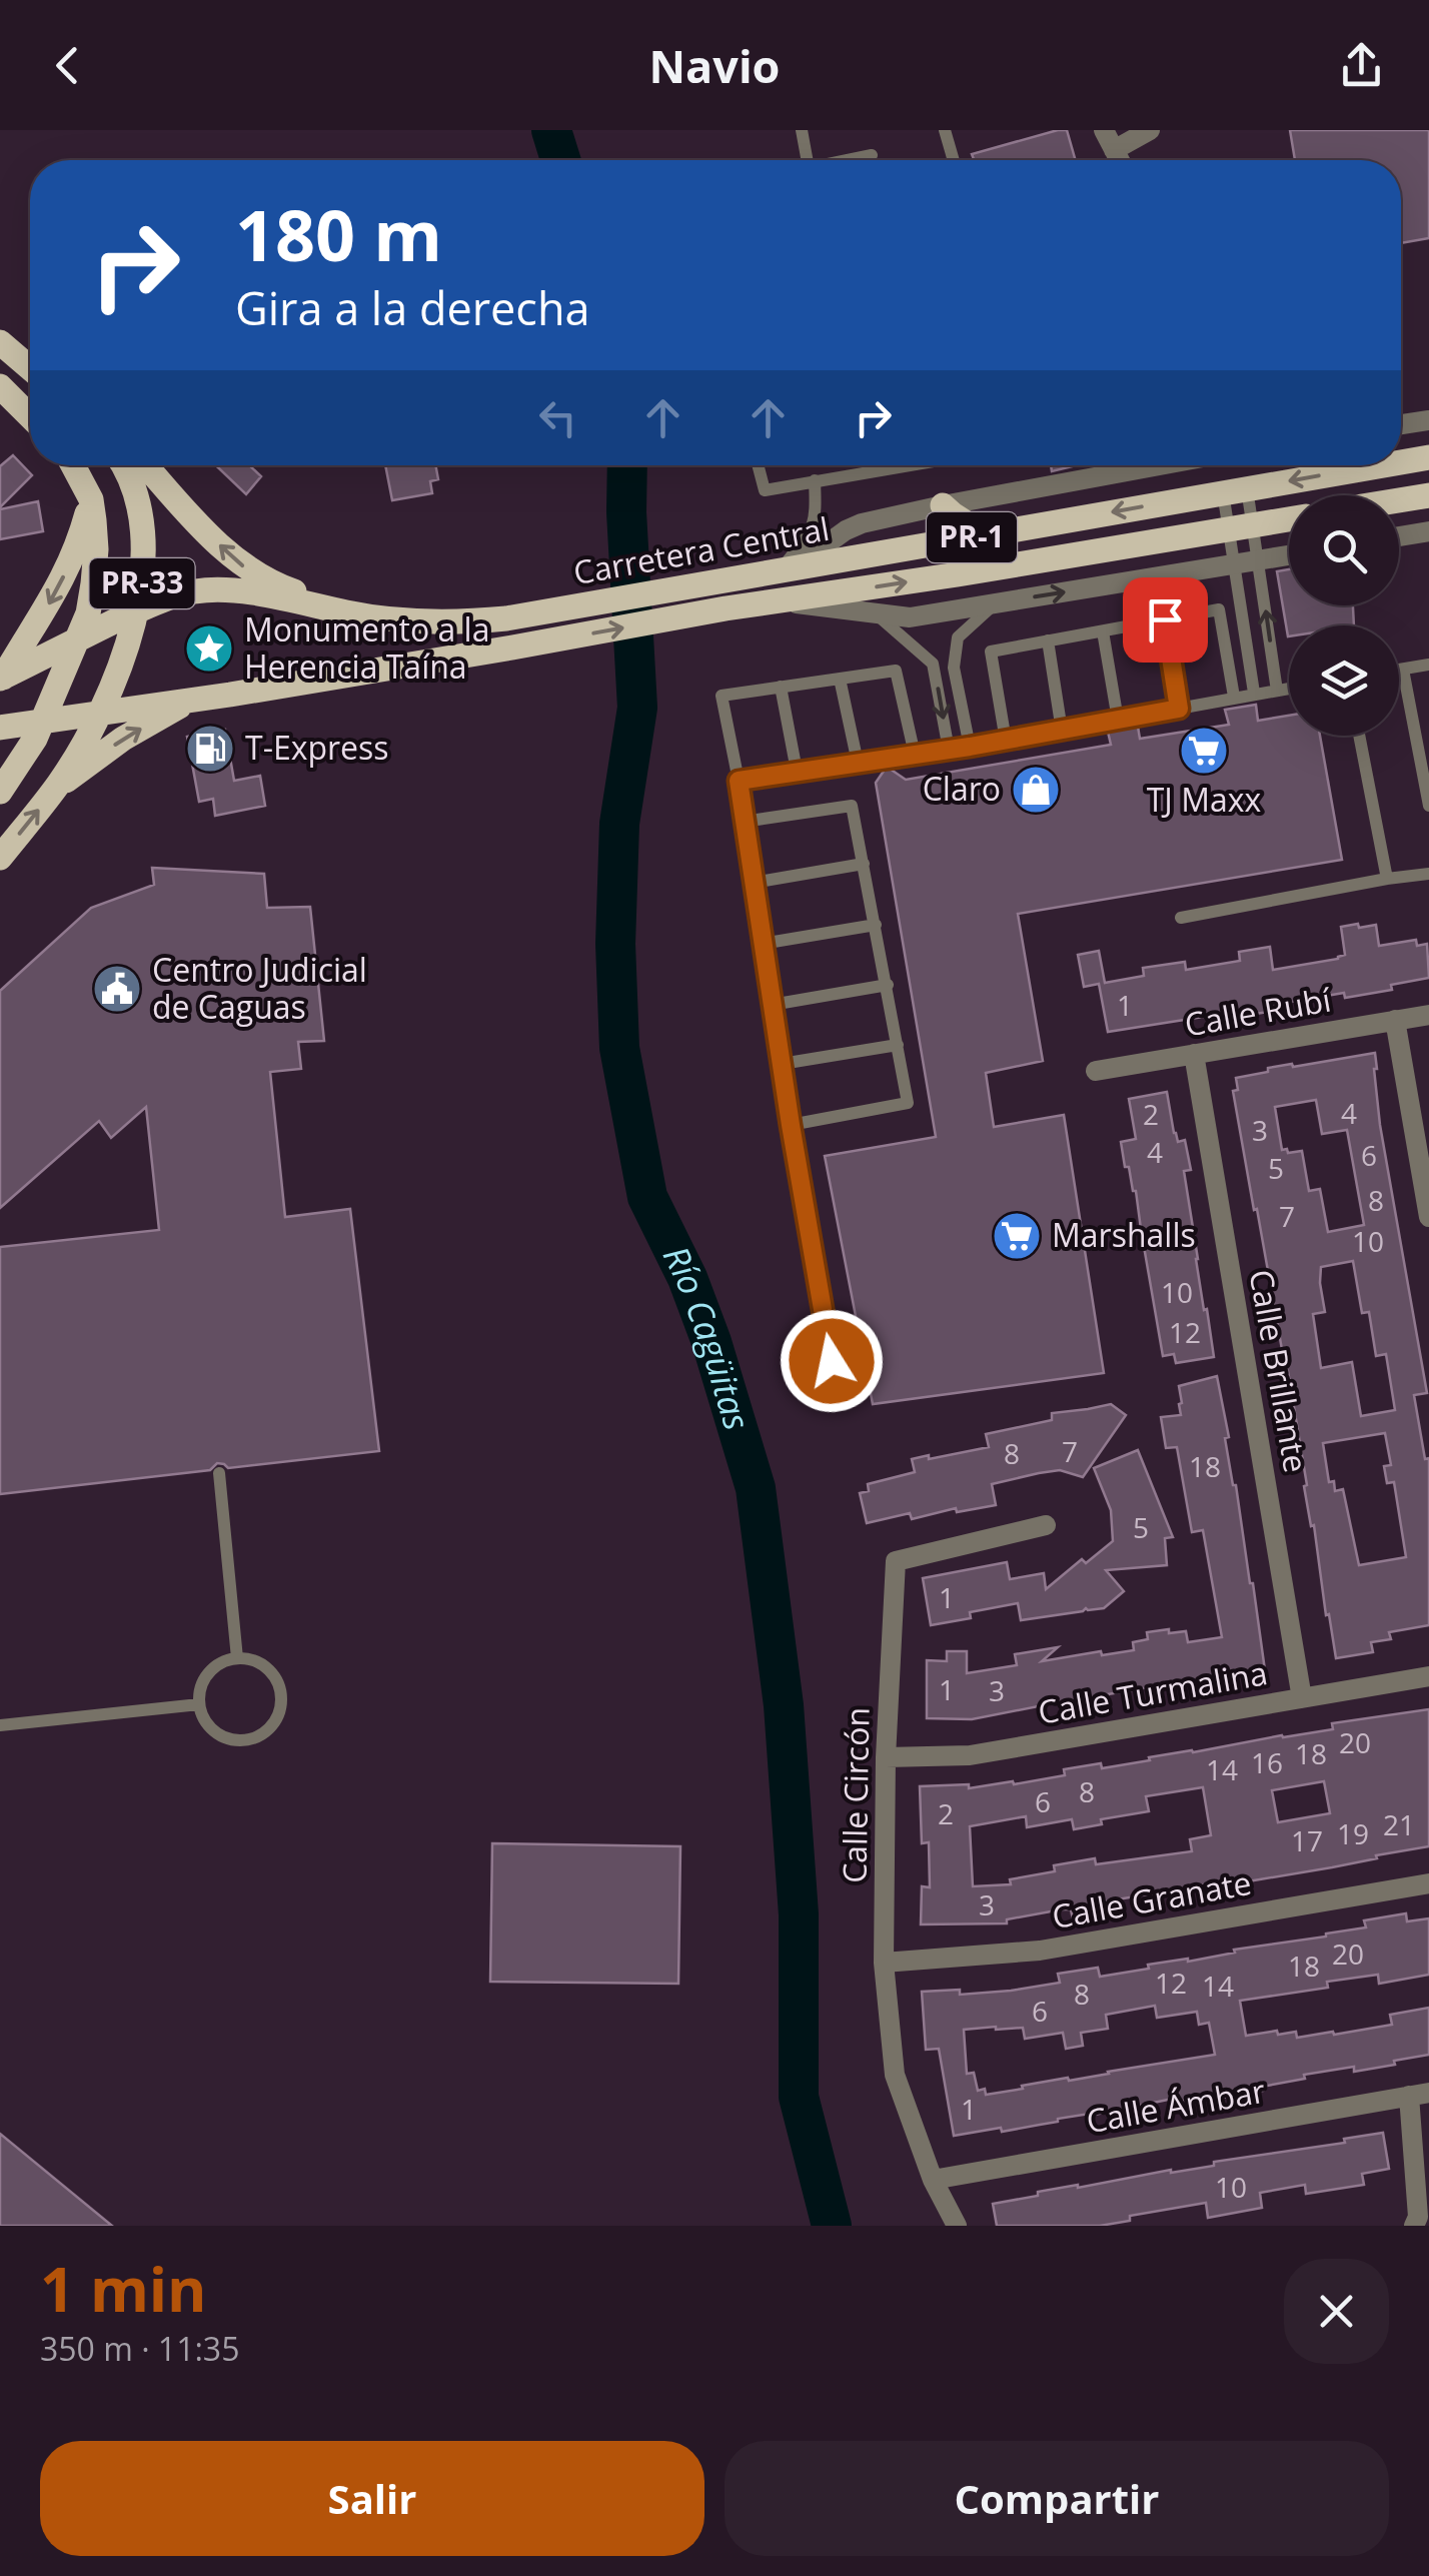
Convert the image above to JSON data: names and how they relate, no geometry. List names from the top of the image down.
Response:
{
  "streets": {
    "main road": ["PR-1", "Carretera Central", "PR-33"],
    "street": [
      "Calle Rubí",
      "Calle Brillante",
      "Calle Turmalina",
      "Calle Circón",
      "Calle Granate",
      "Calle Ámbar"
    ]
  },
  "crossings": [
    ["Carretera Central", "PR-33"],
    ["Calle Rubí", "Calle Brillante"],
    ["Calle Brillante", "Calle Turmalina"],
    ["Calle Turmalina", "Calle Circón"],
    ["Calle Circón", "Calle Granate"],
    ["Calle Circón", "Calle Ámbar"]
  ],
  "water": ["Río Cagüitas"],
  "places": {
    "place": ["Monumento a la Herencia Taína"],
    "fuel station": ["T-Express"],
    "supermarket": ["TJ Maxx", "Marshalls"],
    "shop": ["Claro"],
    "public building": ["Centro Judicial de Caguas"]
  },
  "house_numbers": [
    "1",
    "4",
    "2",
    "3",
    "4",
    "6",
    "5",
    "8",
    "7",
    "10",
    "10",
    "12",
    "7",
    "8",
    "18",
    "5",
    "1",
    "1",
    "3",
    "20",
    "18",
    "16",
    "14",
    "8",
    "6",
    "2",
    "21",
    "19",
    "17",
    "3",
    "20",
    "18",
    "12",
    "14",
    "8",
    "6",
    "1",
    "10"
  ],
  "page": {
    "header": "Navio",
    "turn": ["180 m", "Gira a la derecha"],
    "heading": ["1 min", "350 m · 11:35"],
    "buttons": ["Salir", "Compartir"]
  }
}
